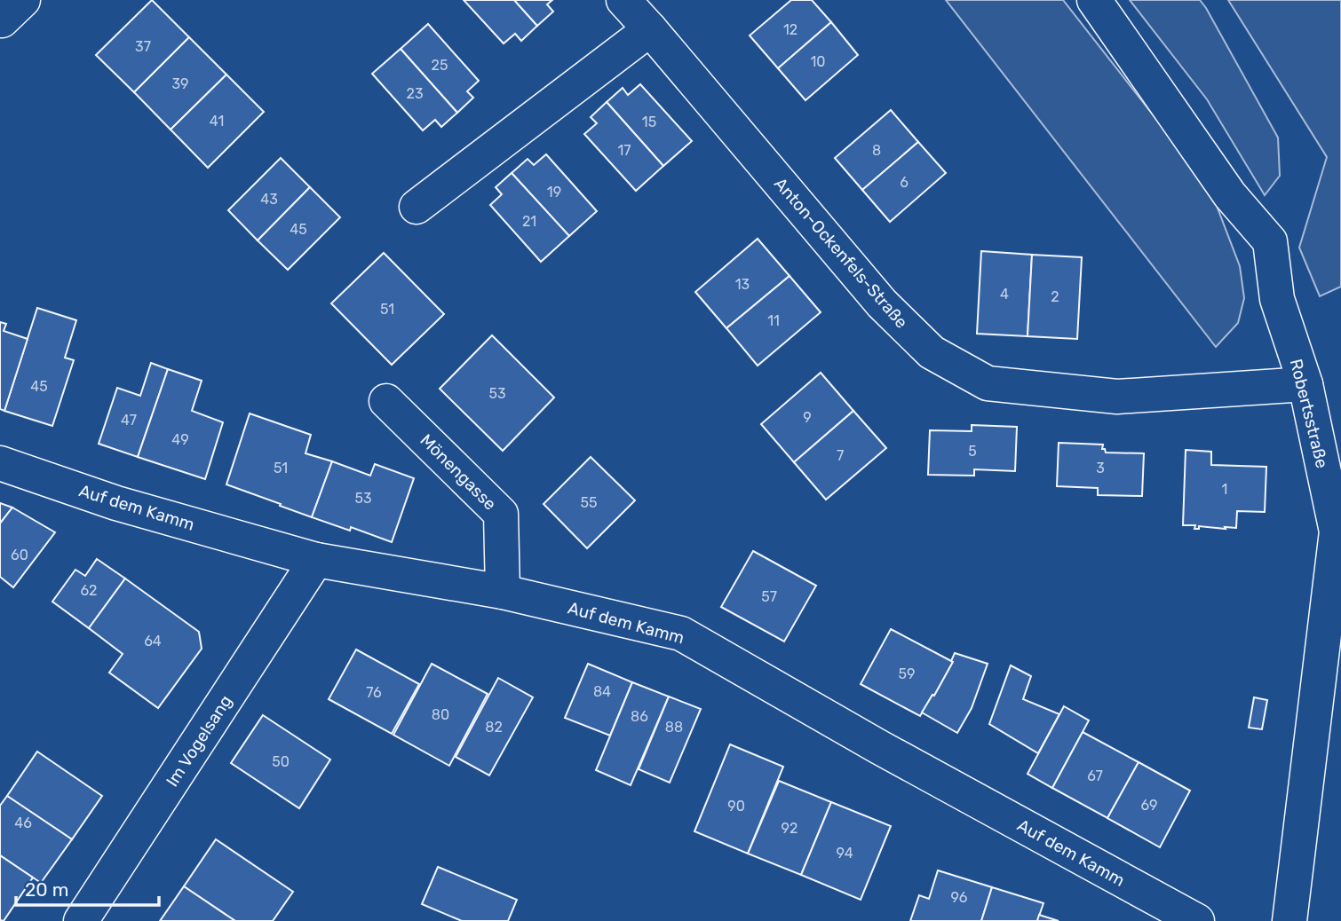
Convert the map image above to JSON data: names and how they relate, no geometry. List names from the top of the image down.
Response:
{
  "streets": {
    "street": [
      "Anton-Ockenfels-Straße",
      "Robertsstraße",
      "Mönengasse",
      "Auf dem Kamm",
      "Im Vogelsang"
    ]
  },
  "crossings": [
    ["Anton-Ockenfels-Straße", "Robertsstraße"],
    ["Mönengasse", "Auf dem Kamm"],
    ["Auf dem Kamm", "Im Vogelsang"]
  ],
  "house_numbers": [
    "12",
    "37",
    "10",
    "25",
    "39",
    "23",
    "41",
    "15",
    "17",
    "8",
    "6",
    "19",
    "43",
    "21",
    "45",
    "13",
    "4",
    "2",
    "51",
    "11",
    "45",
    "53",
    "9",
    "47",
    "49",
    "5",
    "7",
    "51",
    "3",
    "1",
    "53",
    "55",
    "60",
    "62",
    "57",
    "64",
    "59",
    "84",
    "76",
    "80",
    "86",
    "82",
    "88",
    "50",
    "67",
    "69",
    "90",
    "46",
    "92",
    "94",
    "96"
  ],
  "scale_bar": "20 m"
}
